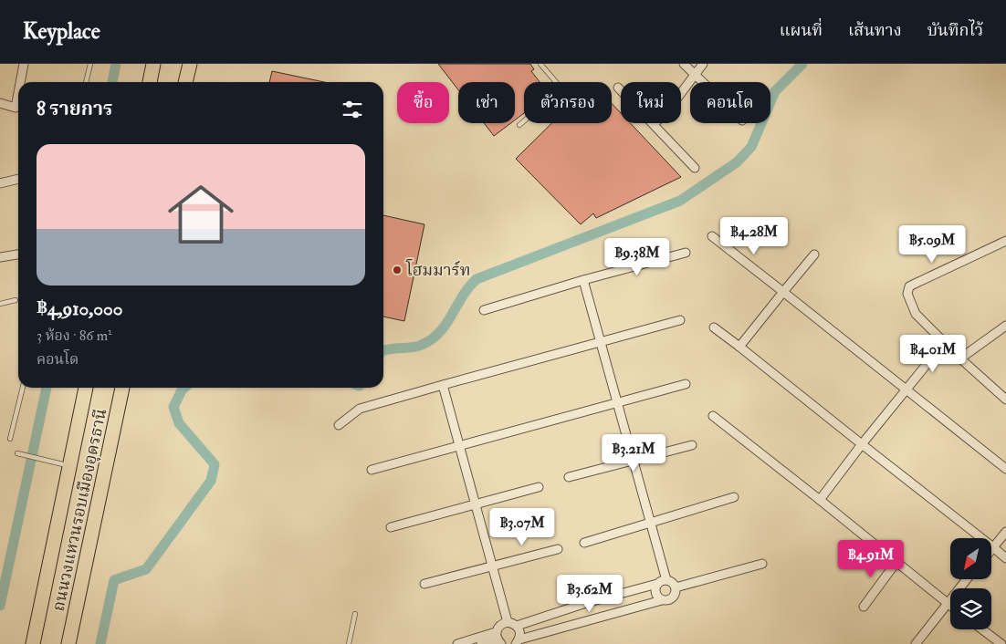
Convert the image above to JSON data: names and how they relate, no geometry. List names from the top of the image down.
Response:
{
  "streets": {
    "highway": ["ถนนวงแหวนรอบเมืองอุดรธานี"]
  },
  "places": ["โฮมมาร์ท"],
  "north": "bottom left",
  "page": {
    "header": "Keyplace",
    "nav": ["แผนที่", "เส้นทาง", "บันทึกไว้"],
    "chip": [
      "ซื้อ",
      "เช่า",
      "ตัวกรอง",
      "ใหม่",
      "คอนโด"
    ],
    "heading": "8 รายการ",
    "list": [
      {
        "name": "฿4,910,000",
        "note": "3 ห้อง · 86 m² · คอนโด"
      }
    ],
    "price": [
      "฿4.28M",
      "฿5.09M",
      "฿9.38M",
      "฿4.01M",
      "฿3.21M",
      "฿3.07M",
      "฿4.91M",
      "฿3.62M"
    ]
  }
}
